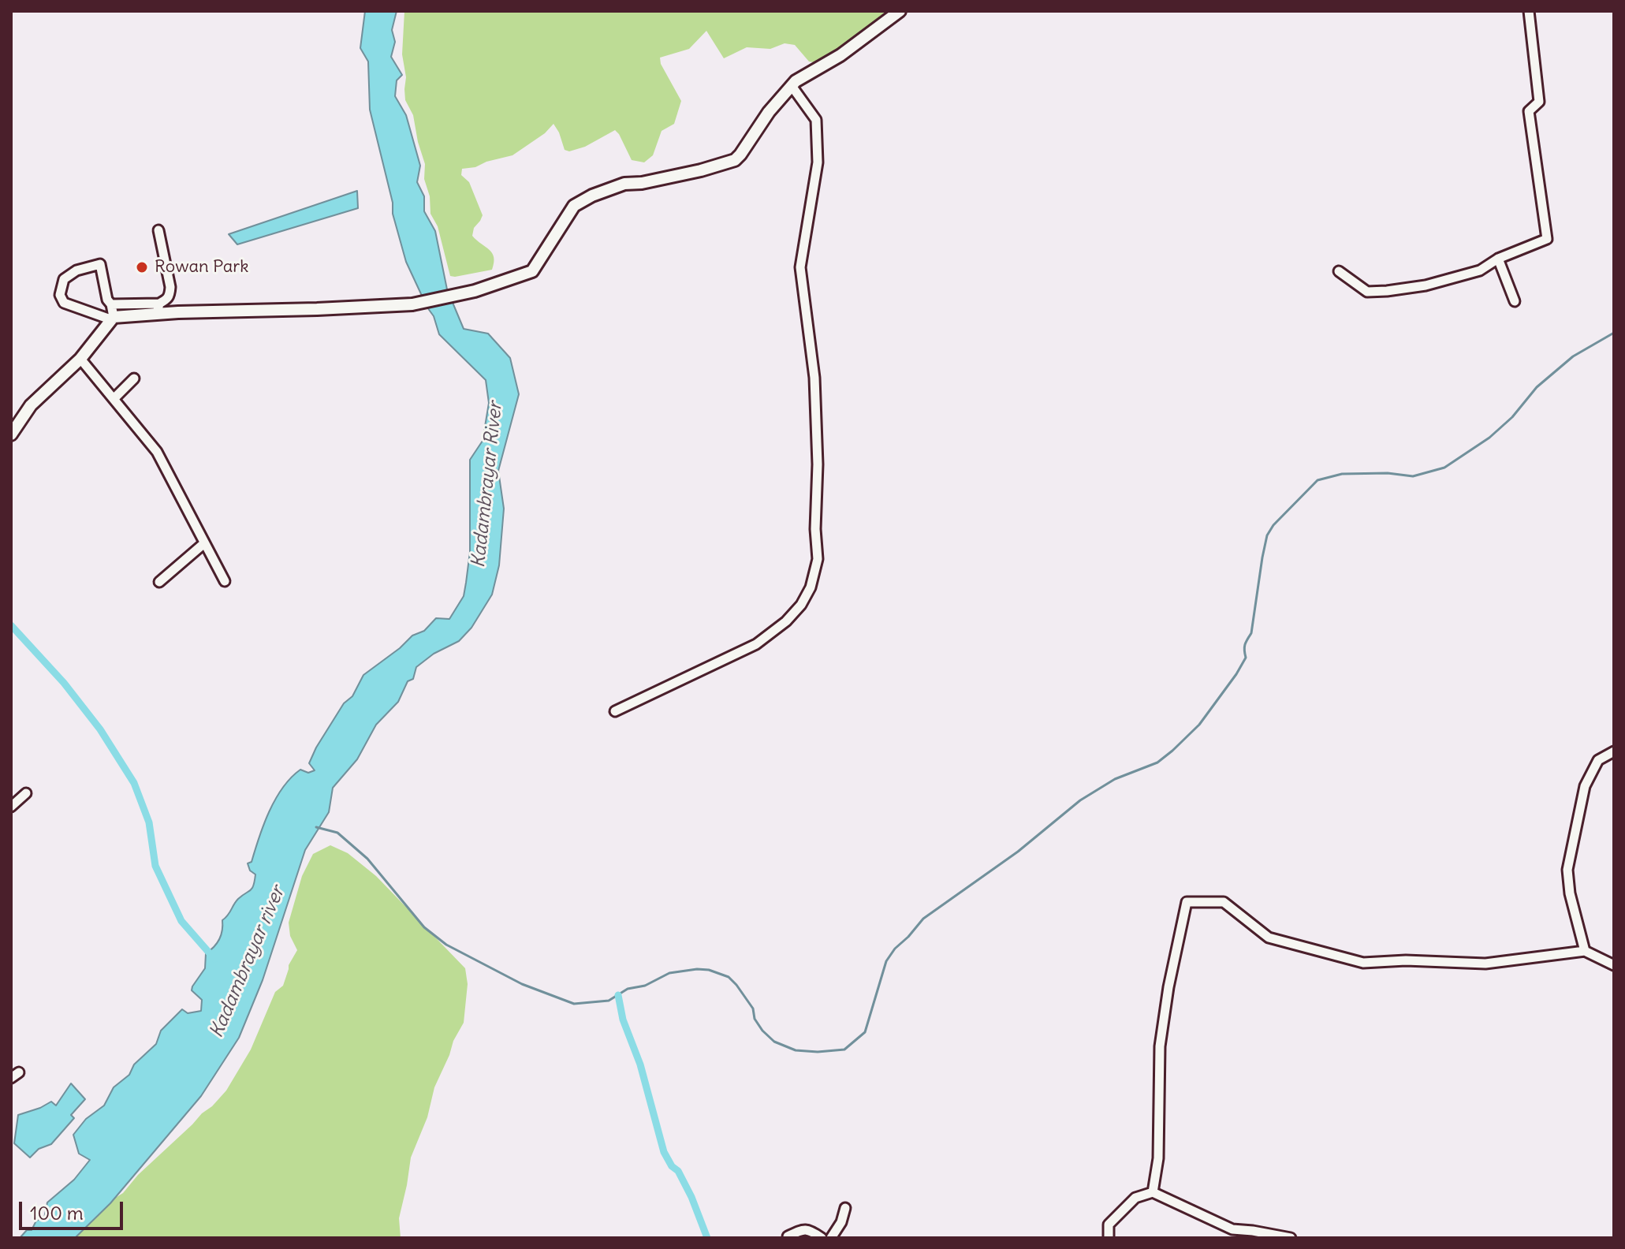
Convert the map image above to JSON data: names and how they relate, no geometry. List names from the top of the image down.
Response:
{
  "water": ["Kadambrayar River", "Kadambrayar river"],
  "places": ["Rowan Park"],
  "scale_bar": "100 m"
}
